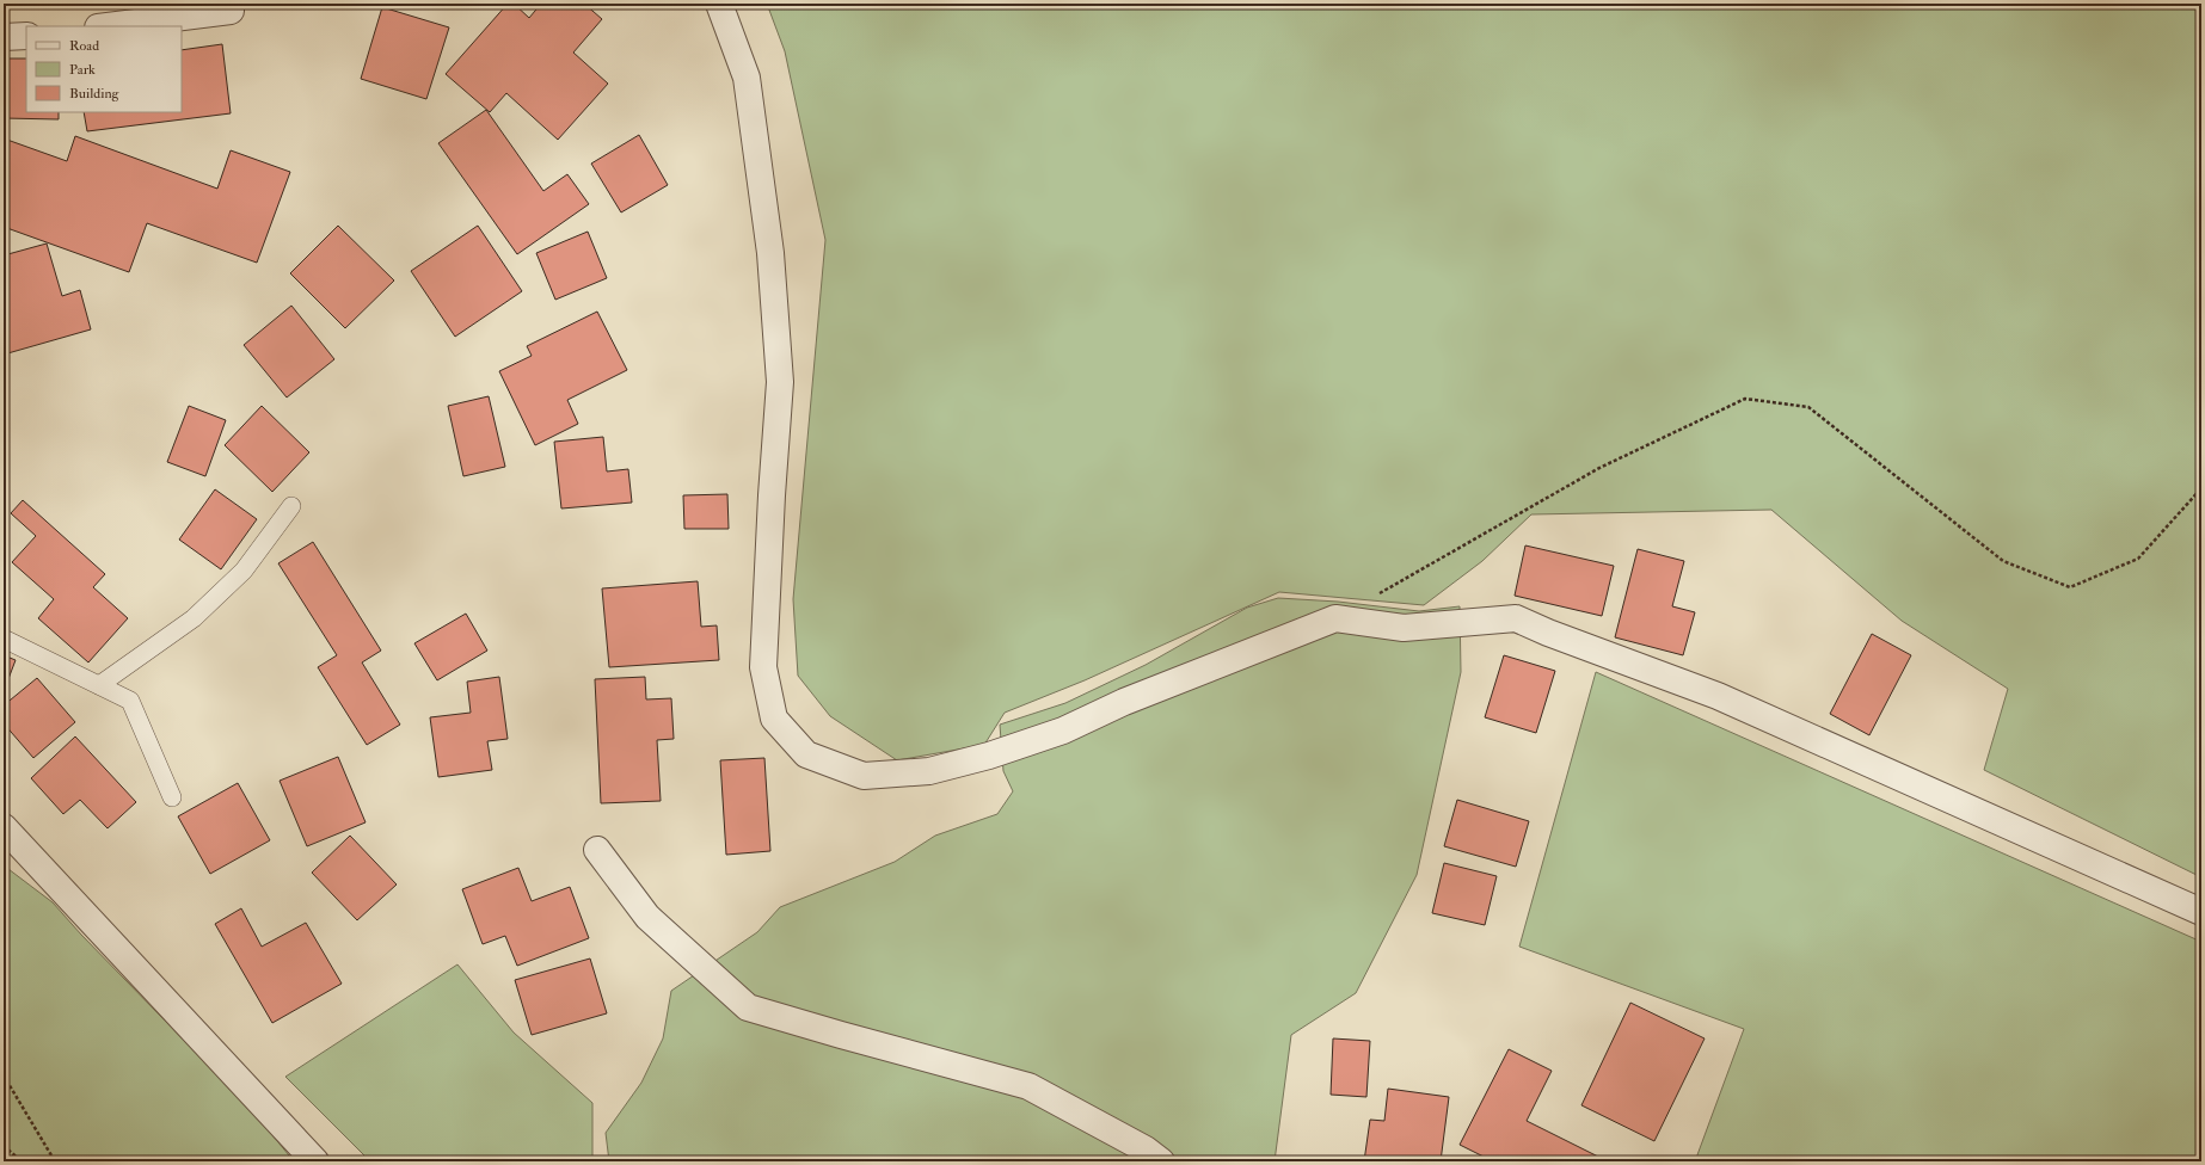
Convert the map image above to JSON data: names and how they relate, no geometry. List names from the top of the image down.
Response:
{
  "legend": ["Road", "Park", "Building"]
}
